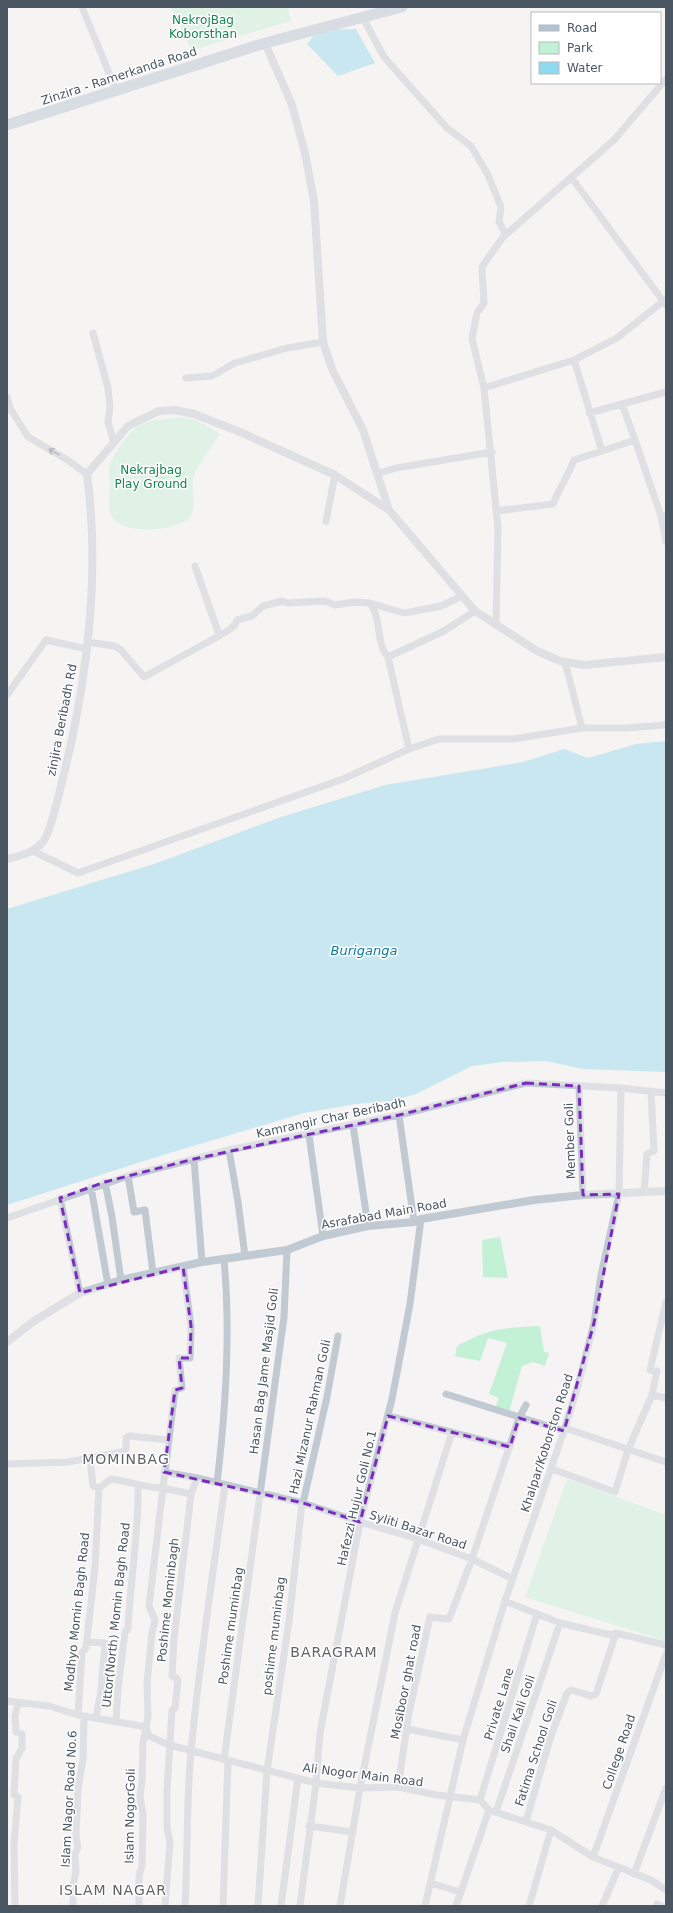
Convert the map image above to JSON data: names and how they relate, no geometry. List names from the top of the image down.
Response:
{
  "streets": {
    "main road": ["Zinzira - Ramerkanda Road"],
    "street": [
      "zinjira Beribadh Rd",
      "Kamrangir Char Beribadh",
      "Member Goli",
      "Asrafabad Main Road",
      "Hasan Bag Jame Masjid Goli",
      "Hazi Mizanur Rahman Goli",
      "Khalpar/Koborston Road",
      "Hafezzi Hujur Goli No.1",
      "Syliti Bazar Road",
      "Poshime Mominbagh",
      "Modhyo Momin Bagh Road",
      "Uttor(North) Momin Bagh Road",
      "Poshime muminbag",
      "poshime muminbag",
      "Mosiboor ghat road",
      "Private Lane",
      "Shail Kali Goli",
      "College Road",
      "Fatima School Goli",
      "Ali Nogor Main Road",
      "Islam Nagor Road No.6",
      "Islam NogorGoli"
    ]
  },
  "crossings": [
    ["Kamrangir Char Beribadh", "Member Goli"],
    ["Kamrangir Char Beribadh", "Khalpar/Koborston Road"],
    ["Kamrangir Char Beribadh", "Hafezzi Hujur Goli No.1"],
    ["Member Goli", "Asrafabad Main Road"],
    ["Asrafabad Main Road", "Hasan Bag Jame Masjid Goli"],
    ["Asrafabad Main Road", "Khalpar/Koborston Road"],
    ["Asrafabad Main Road", "Hafezzi Hujur Goli No.1"],
    ["Asrafabad Main Road", "Islam NogorGoli"],
    ["Hasan Bag Jame Masjid Goli", "Syliti Bazar Road"],
    ["Hasan Bag Jame Masjid Goli", "Poshime muminbag"],
    ["Hazi Mizanur Rahman Goli", "Syliti Bazar Road"],
    ["Hazi Mizanur Rahman Goli", "poshime muminbag"],
    ["Khalpar/Koborston Road", "Syliti Bazar Road"],
    ["Khalpar/Koborston Road", "Ali Nogor Main Road"],
    ["Hafezzi Hujur Goli No.1", "Syliti Bazar Road"],
    ["Hafezzi Hujur Goli No.1", "Ali Nogor Main Road"],
    ["Syliti Bazar Road", "Poshime Mominbagh"],
    ["Syliti Bazar Road", "Poshime muminbag"],
    ["Syliti Bazar Road", "poshime muminbag"],
    ["Syliti Bazar Road", "Mosiboor ghat road"],
    ["Syliti Bazar Road", "Islam NogorGoli"],
    ["Poshime Mominbagh", "Ali Nogor Main Road"],
    ["Modhyo Momin Bagh Road", "Islam Nagor Road No.6"],
    ["Poshime muminbag", "Ali Nogor Main Road"],
    ["poshime muminbag", "Ali Nogor Main Road"],
    ["Mosiboor ghat road", "Ali Nogor Main Road"],
    ["Private Lane", "Ali Nogor Main Road"],
    ["Ali Nogor Main Road", "Islam NogorGoli"]
  ],
  "districts": ["MOMINBAG", "BARAGRAM", "ISLAM NAGAR"],
  "water": ["Buriganga"],
  "parks": ["NekrojBag Koborsthan", "Nekrajbag Play Ground"],
  "legend": ["Road", "Park", "Water"]
}
